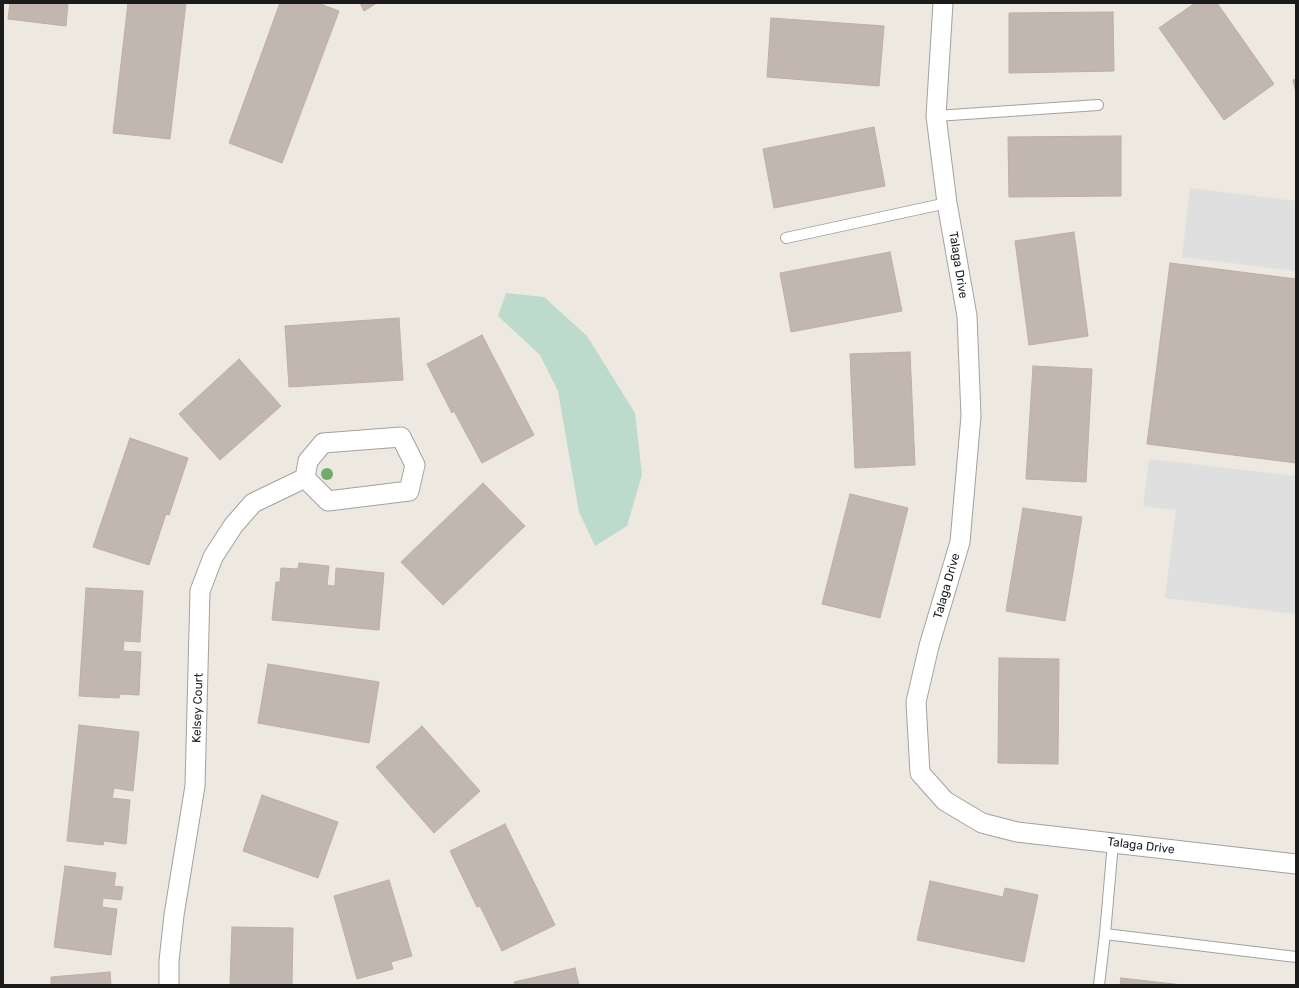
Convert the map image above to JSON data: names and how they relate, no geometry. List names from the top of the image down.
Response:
{
  "streets": {
    "street": ["Talaga Drive", "Kelsey Court"]
  }
}
